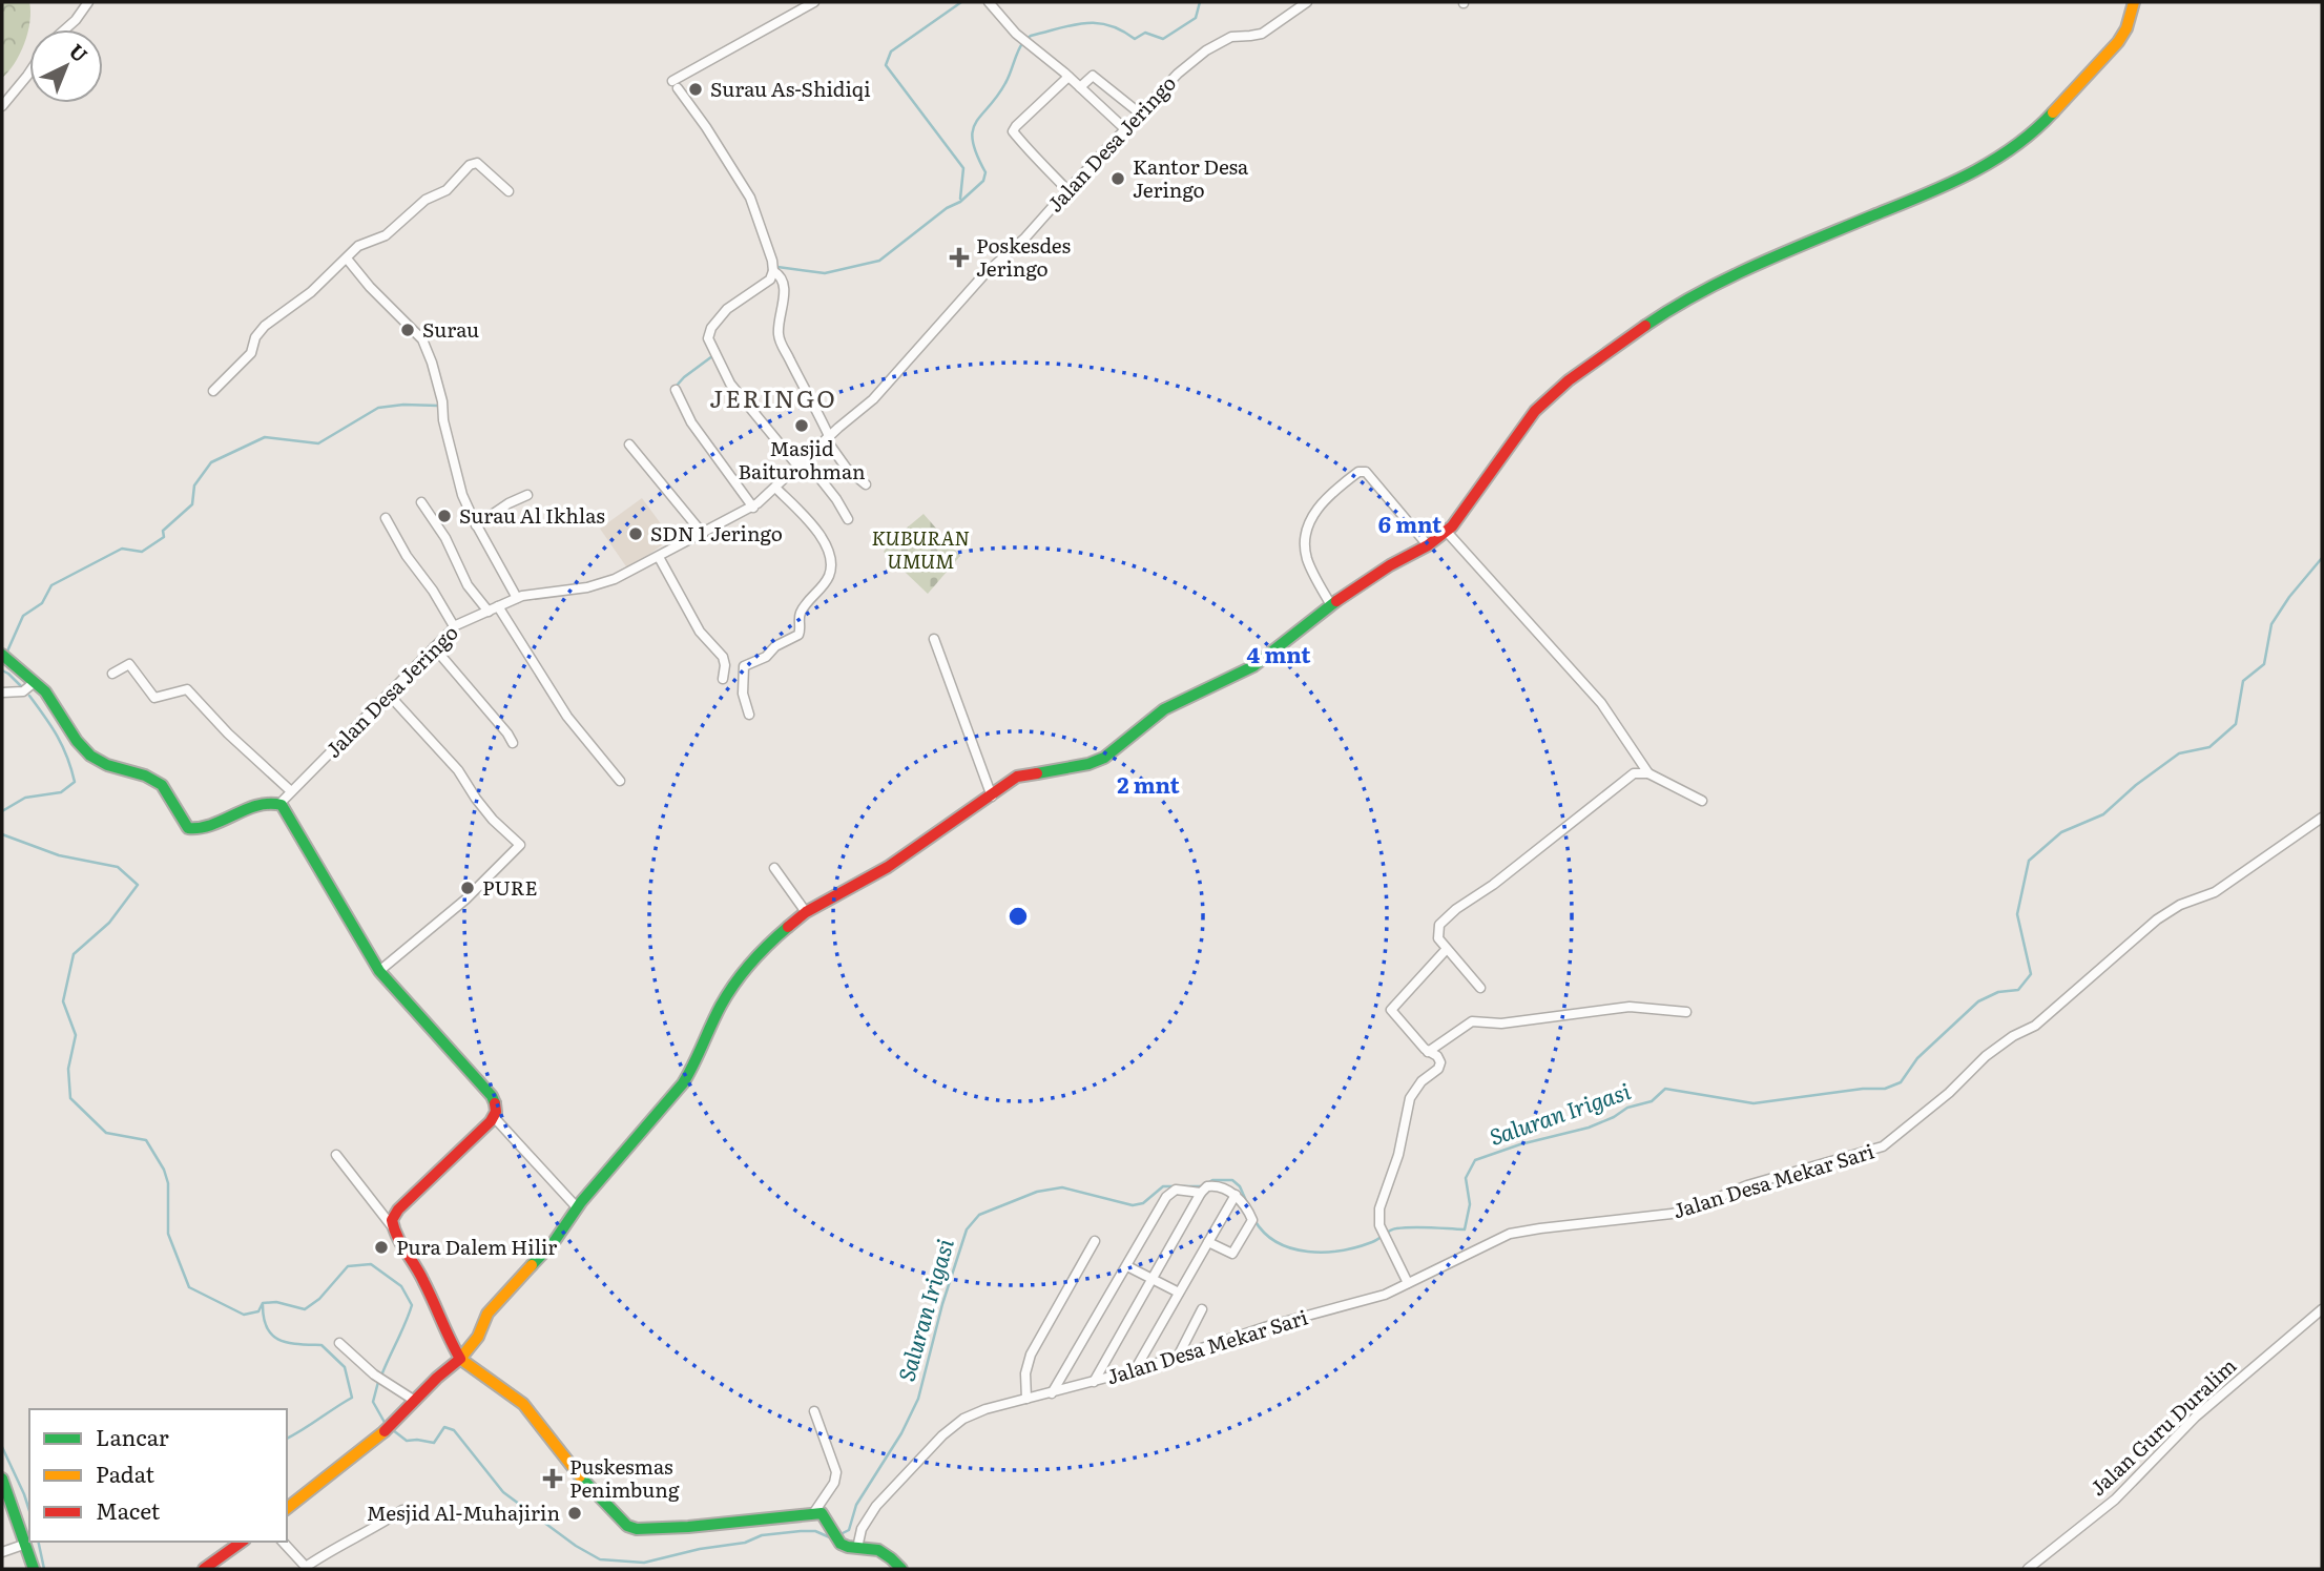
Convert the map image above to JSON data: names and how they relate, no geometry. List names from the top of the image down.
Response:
{
  "streets": {
    "street": ["Jalan Desa Jeringo", "Jalan Desa Mekar Sari", "Jalan Guru Duralim"]
  },
  "districts": ["JERINGO"],
  "water": ["Saluran Irigasi"],
  "parks": ["KUBURAN UMUM"],
  "places": {
    "other": [
      "Surau As-Shidiqi",
      "Kantor Desa Jeringo",
      "Surau",
      "Masjid Baiturohman",
      "Surau Al Ikhlas",
      "SDN 1 Jeringo",
      "PURE",
      "Pura Dalem Hilir",
      "Mesjid Al-Muhajirin"
    ],
    "health": ["Poskesdes Jeringo", "Puskesmas Penimbung"]
  },
  "legend": ["Lancar", "Padat", "Macet"],
  "north": "top right",
  "rings": ["6 mnt", "4 mnt", "2 mnt"]
}
